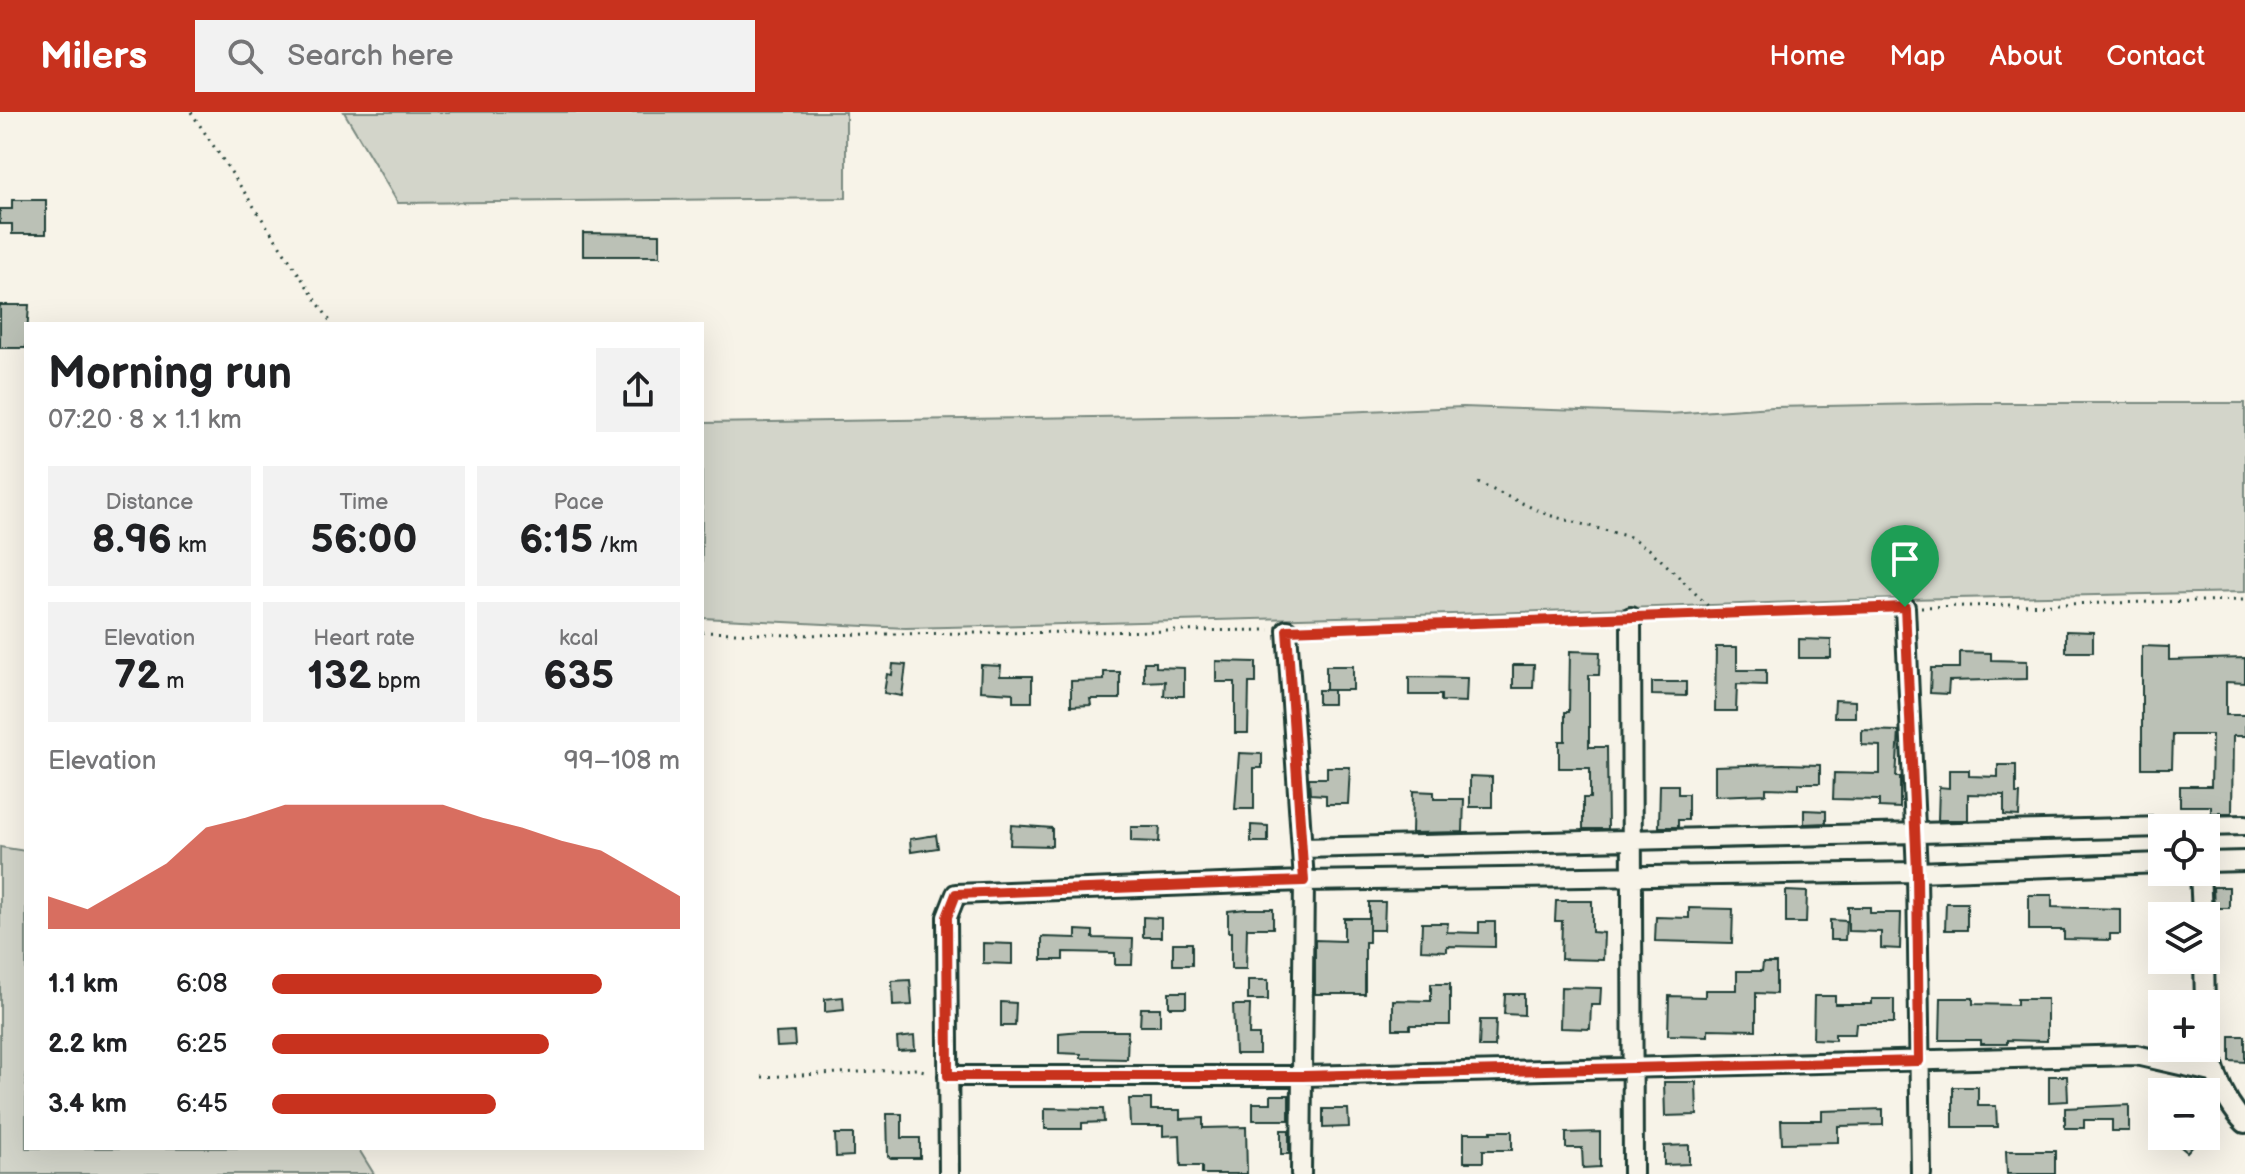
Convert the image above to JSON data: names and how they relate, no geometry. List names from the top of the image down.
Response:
{
  "page": {
    "header": "Milers",
    "search": "Search here",
    "nav": [
      "Home",
      "Map",
      "About",
      "Contact"
    ],
    "heading": ["Morning run", "07:20 · 8 × 1.1 km"],
    "stats": [
      ["Distance", "8.96 km"],
      ["Time", "56:00"],
      ["Pace", "6:15 /km"],
      ["Elevation", "72 m"],
      ["Heart rate", "132 bpm"],
      ["kcal", "635"]
    ],
    "chart": ["Elevation", "99–108 m"],
    "map_buttons": ["+", "−"],
    "list": [
      {
        "name": "1.1 km",
        "note": "6:08"
      },
      {
        "name": "2.2 km",
        "note": "6:25"
      },
      {
        "name": "3.4 km",
        "note": "6:45"
      }
    ]
  }
}
